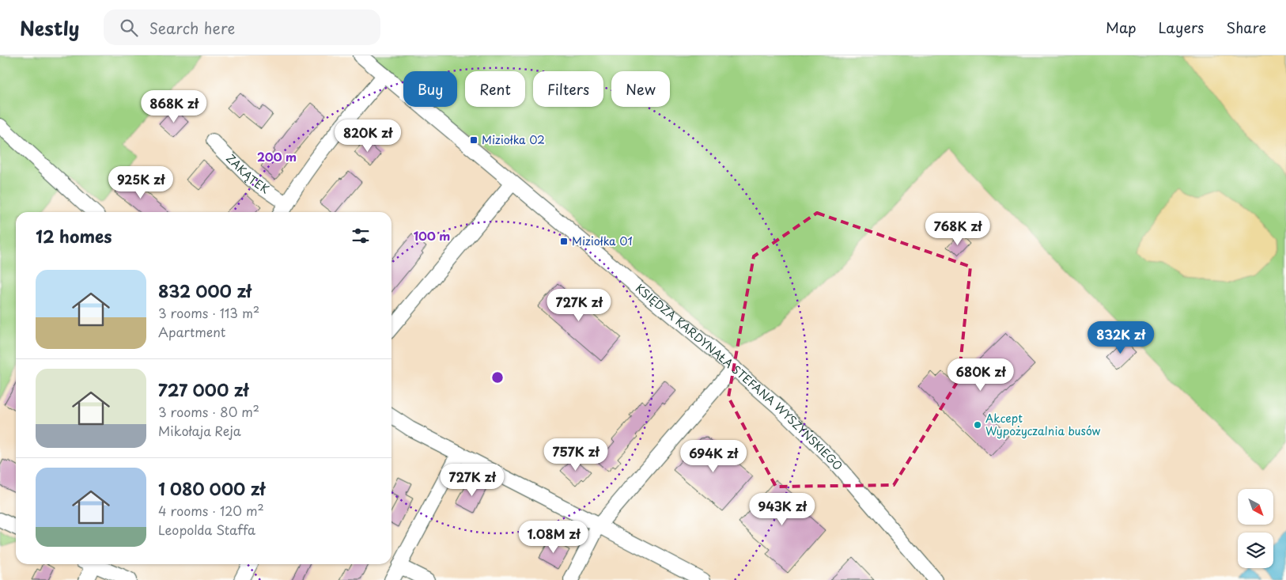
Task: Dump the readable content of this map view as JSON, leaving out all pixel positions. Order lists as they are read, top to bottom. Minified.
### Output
{"streets":{"street":["ZAKĄTEK","KSIĘDZA KARDYNAŁA STEFANA WYSZYŃSKIEGO"]},"places":{"transit":["Miziołka 02","Miziołka 01"],"other":["Akcept Wypożyczalnia busów"]},"north":"bottom right","page":{"header":"Nestly","search":"Search here","nav":["Map","Layers","Share"],"chip":["Buy","Rent","Filters","New"],"price":["868K zł","820K zł","925K zł","768K zł","727K zł","832K zł","680K zł","757K zł","694K zł","727K zł","943K zł","1.08M zł"],"heading":"12 homes","list":[{"name":"832 000 zł","note":"3 rooms · 113 m² · Apartment"},{"name":"727 000 zł","note":"3 rooms · 80 m² · Mikołaja Reja"},{"name":"1 080 000 zł","note":"4 rooms · 120 m² · Leopolda Staffa"}]},"rings":["200 m","100 m"]}
